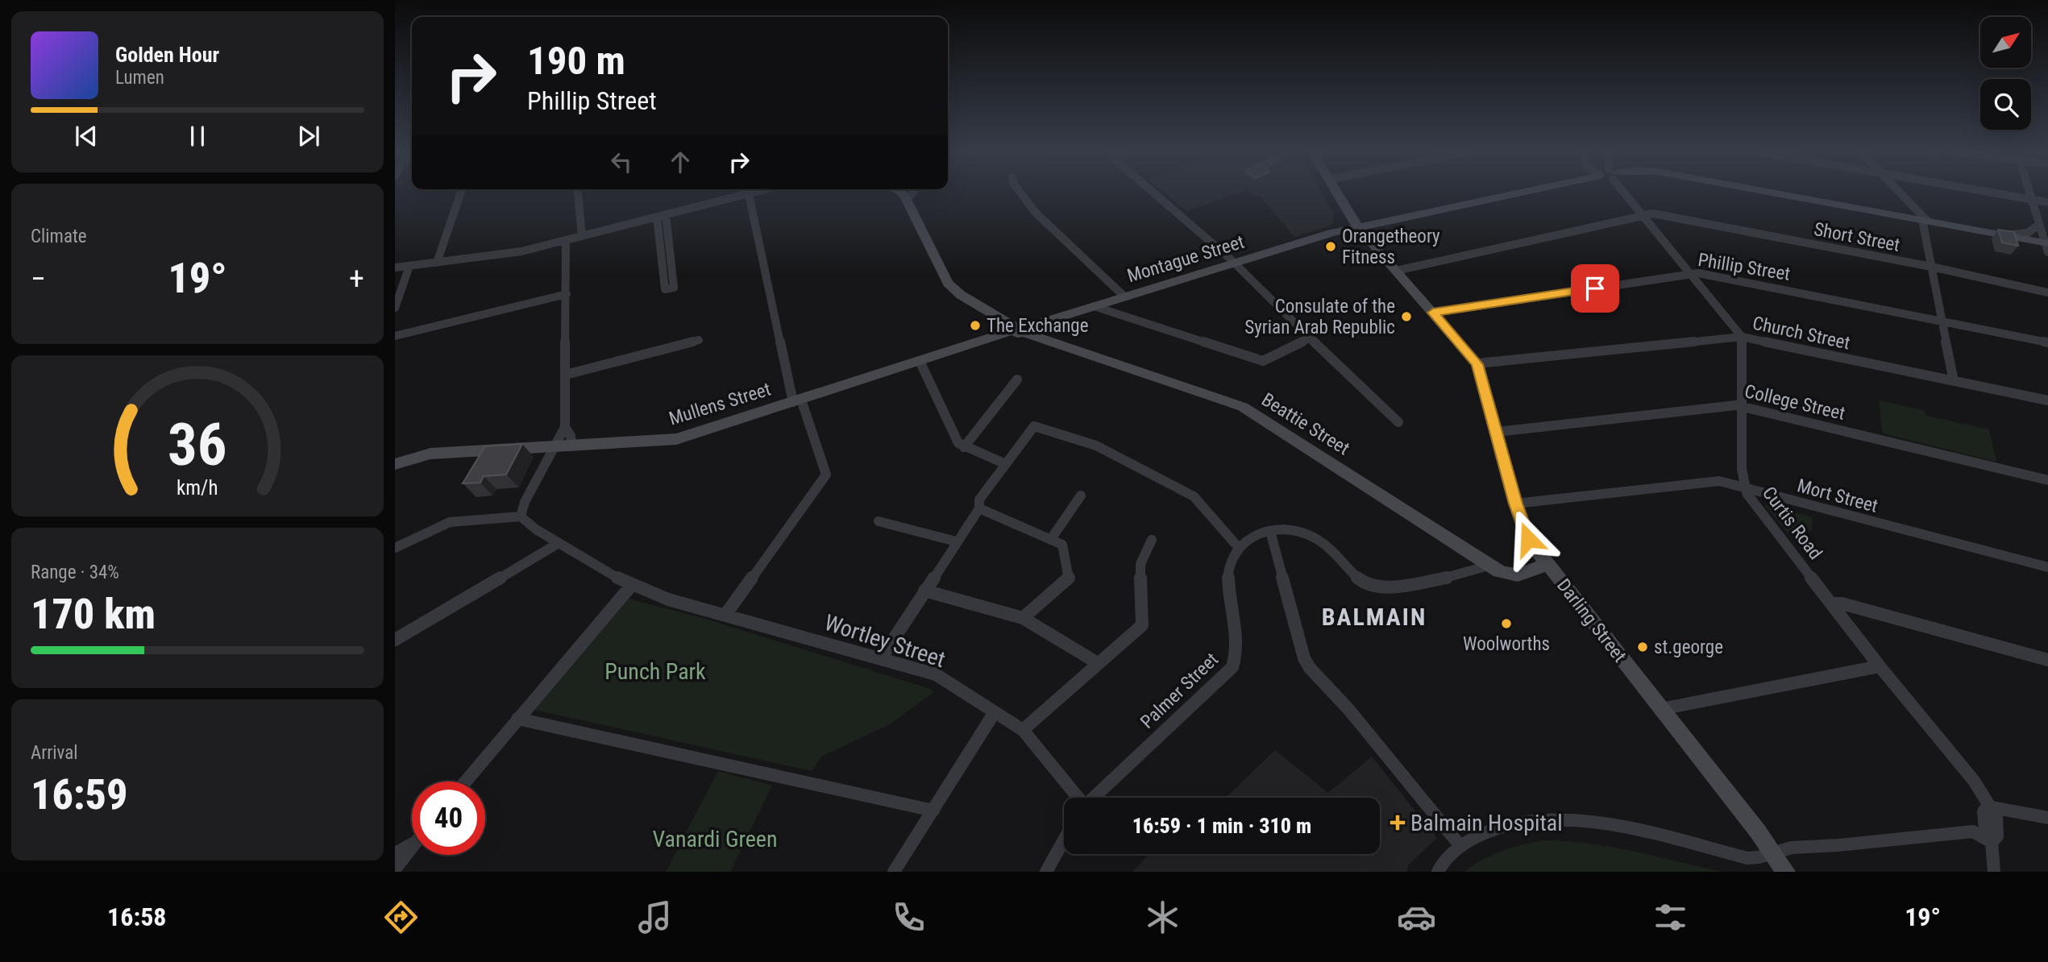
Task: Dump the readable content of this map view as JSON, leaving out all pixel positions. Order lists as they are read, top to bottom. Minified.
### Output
{"streets":{"street":["Short Street","Montague Street","Phillip Street","Church Street","College Street","Mullens Street","Beattie Street","Mort Street","Curtis Road","Darling Street","Wortley Street","Palmer Street"]},"crossings":[["Short Street","Darling Street"],["Montague Street","Mullens Street"],["Montague Street","Beattie Street"],["Montague Street","Darling Street"],["Phillip Street","Darling Street"],["Church Street","Curtis Road"],["Church Street","Darling Street"],["College Street","Curtis Road"],["College Street","Darling Street"],["Mullens Street","Beattie Street"],["Beattie Street","Darling Street"],["Mort Street","Curtis Road"],["Mort Street","Darling Street"]],"districts":["BALMAIN"],"parks":["Punch Park","Vanardi Green"],"places":{"other":["Orangetheory Fitness","Consulate of the Syrian Arab Republic","The Exchange","Woolworths","st.george"],"health":["Balmain Hospital"]},"north":"top right","page":{"turn":["190 m","Phillip Street"],"song":["Golden Hour","Lumen"],"tile":["Climate",["Range · 34%","170 km"],["Arrival","16:59"]],"heat":["−","19°","+"],"limit":"40","trip":"16:59 · 1 min · 310 m","tabs":["16:58","19°"],"gauge":["36","km/h"]}}
